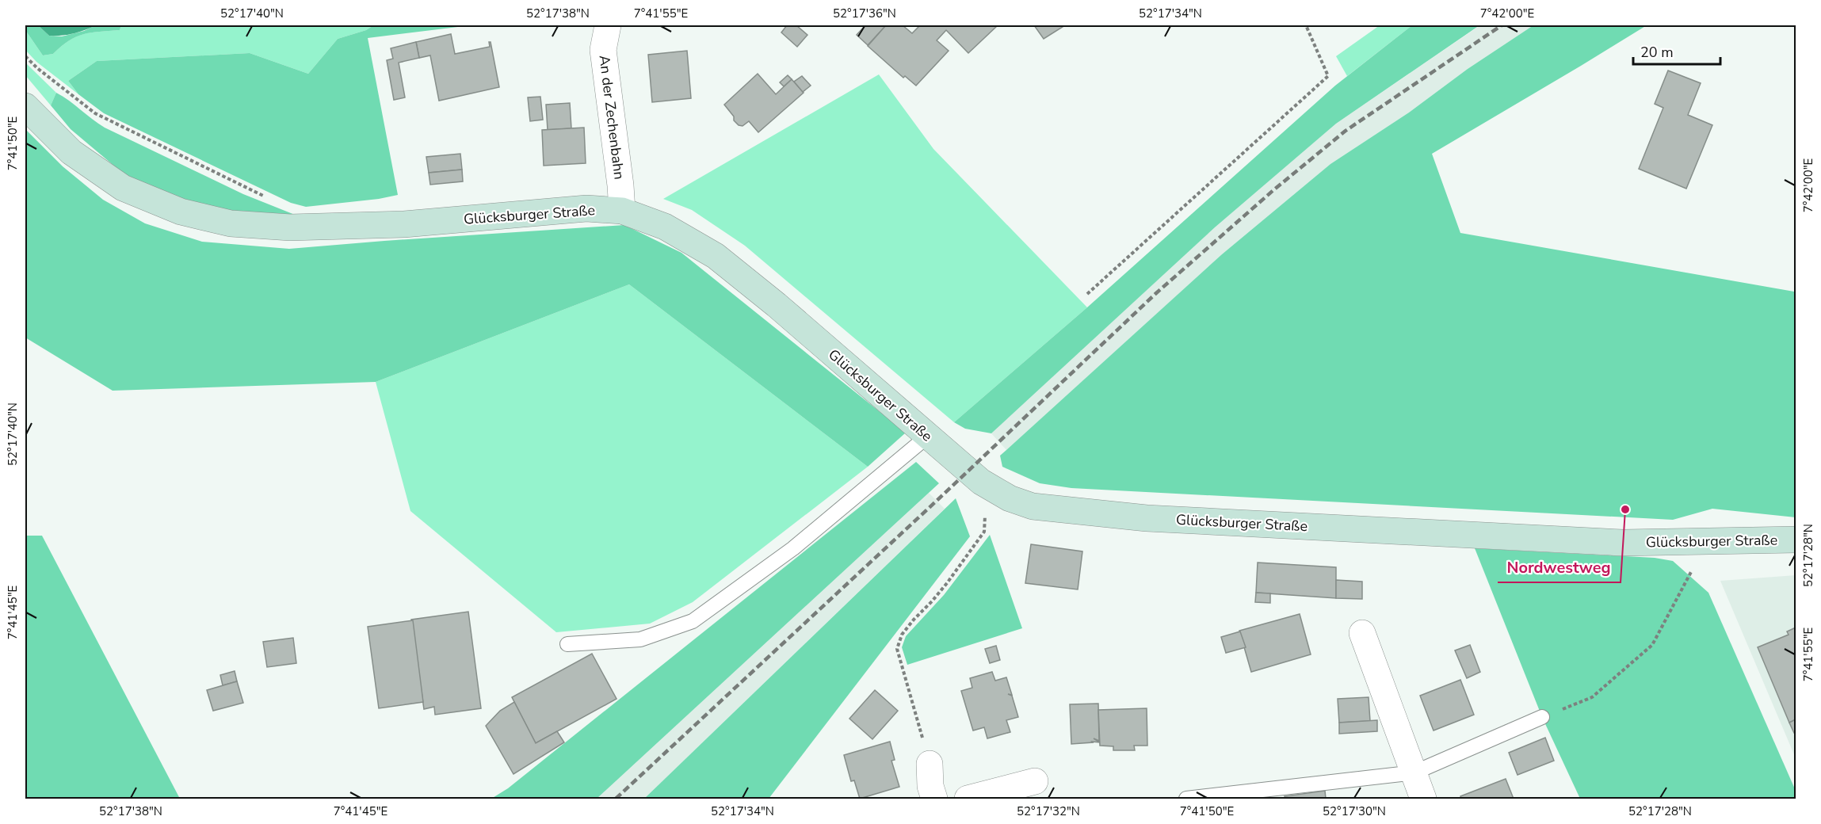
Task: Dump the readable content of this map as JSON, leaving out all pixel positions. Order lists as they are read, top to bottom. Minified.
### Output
{"streets":{"main road":["Glücksburger Straße"],"street":["An der Zechenbahn"]},"crossings":[["An der Zechenbahn","Glücksburger Straße"]],"places":["Nordwestweg"],"scale_bar":"20 m","coordinates":["52°17'40\"N","52°17'38\"N","7°41'55\"E","52°17'36\"N","52°17'34\"N","7°42'00\"E","7°41'50\"E","52°17'28\"N","7°41'45\"E","52°17'32\"N","52°17'30\"N"]}
